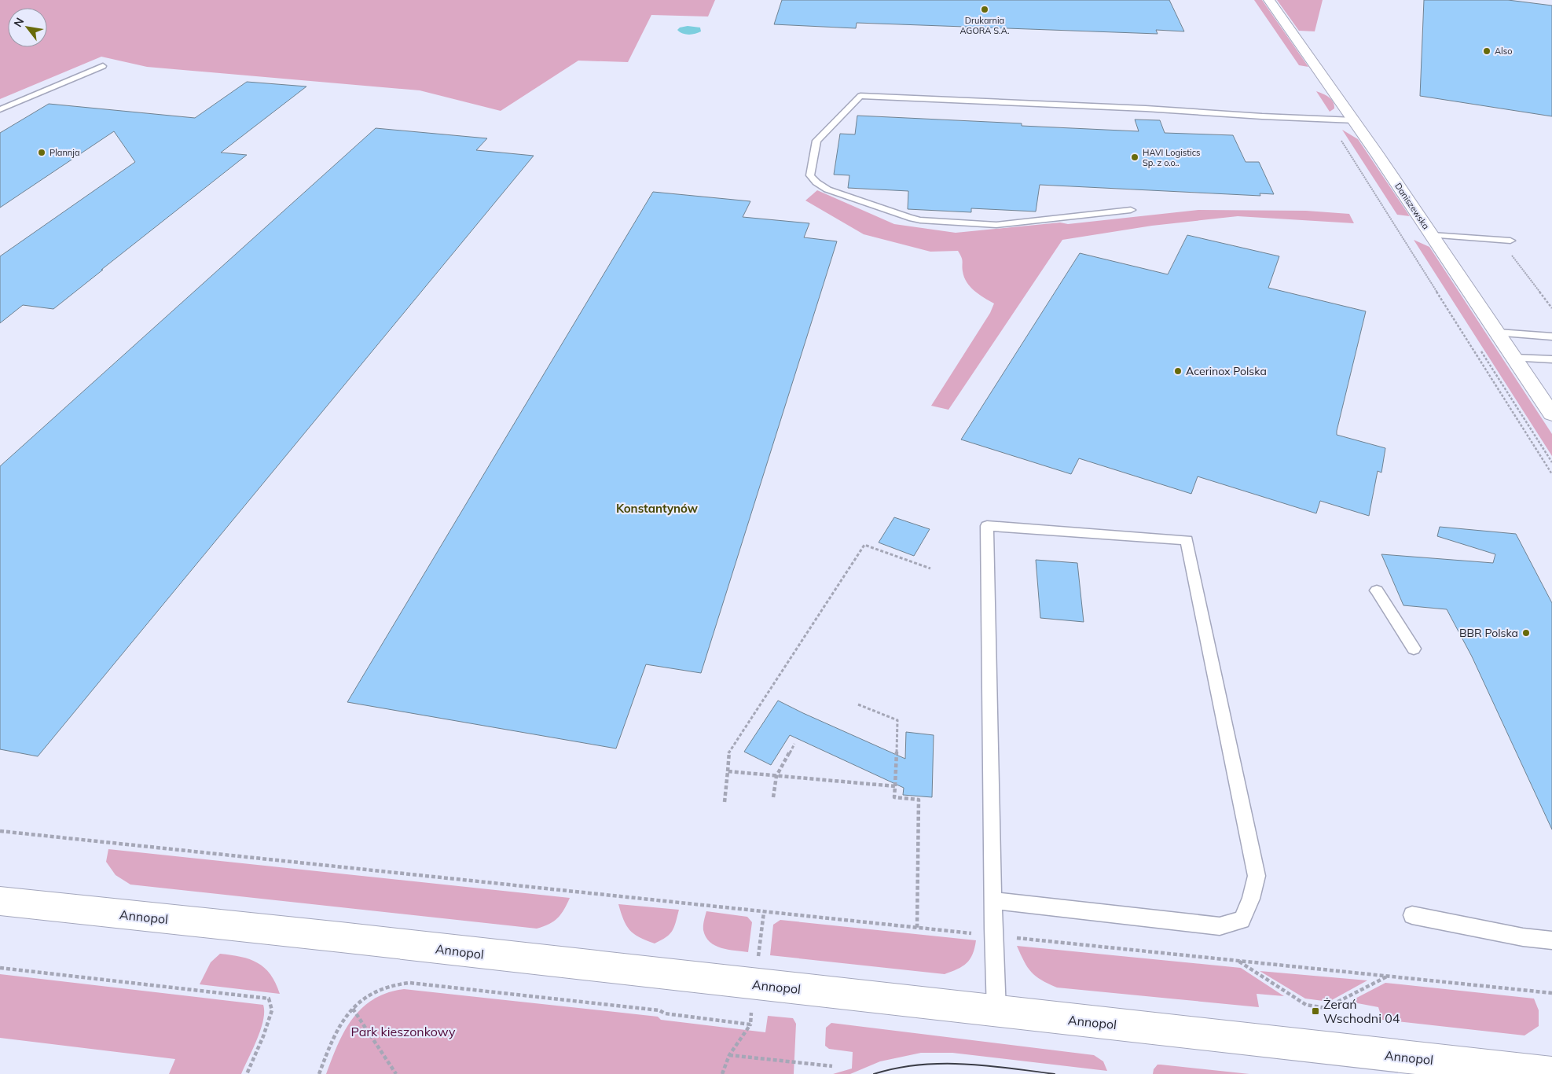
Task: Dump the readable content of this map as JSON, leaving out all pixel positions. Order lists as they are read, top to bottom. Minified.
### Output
{"streets":{"street":["Daniszewska","Annopol"]},"districts":["Konstantynów"],"parks":["Park kieszonkowy"],"places":{"other":["Drukarnia AGORA S.A.","Also","Plannja","HAVI Logistics Sp. z o.o..","Acerinox Polska","BBR Polska"],"transit":["Żerań Wschodni 04"]},"north":"top left"}
